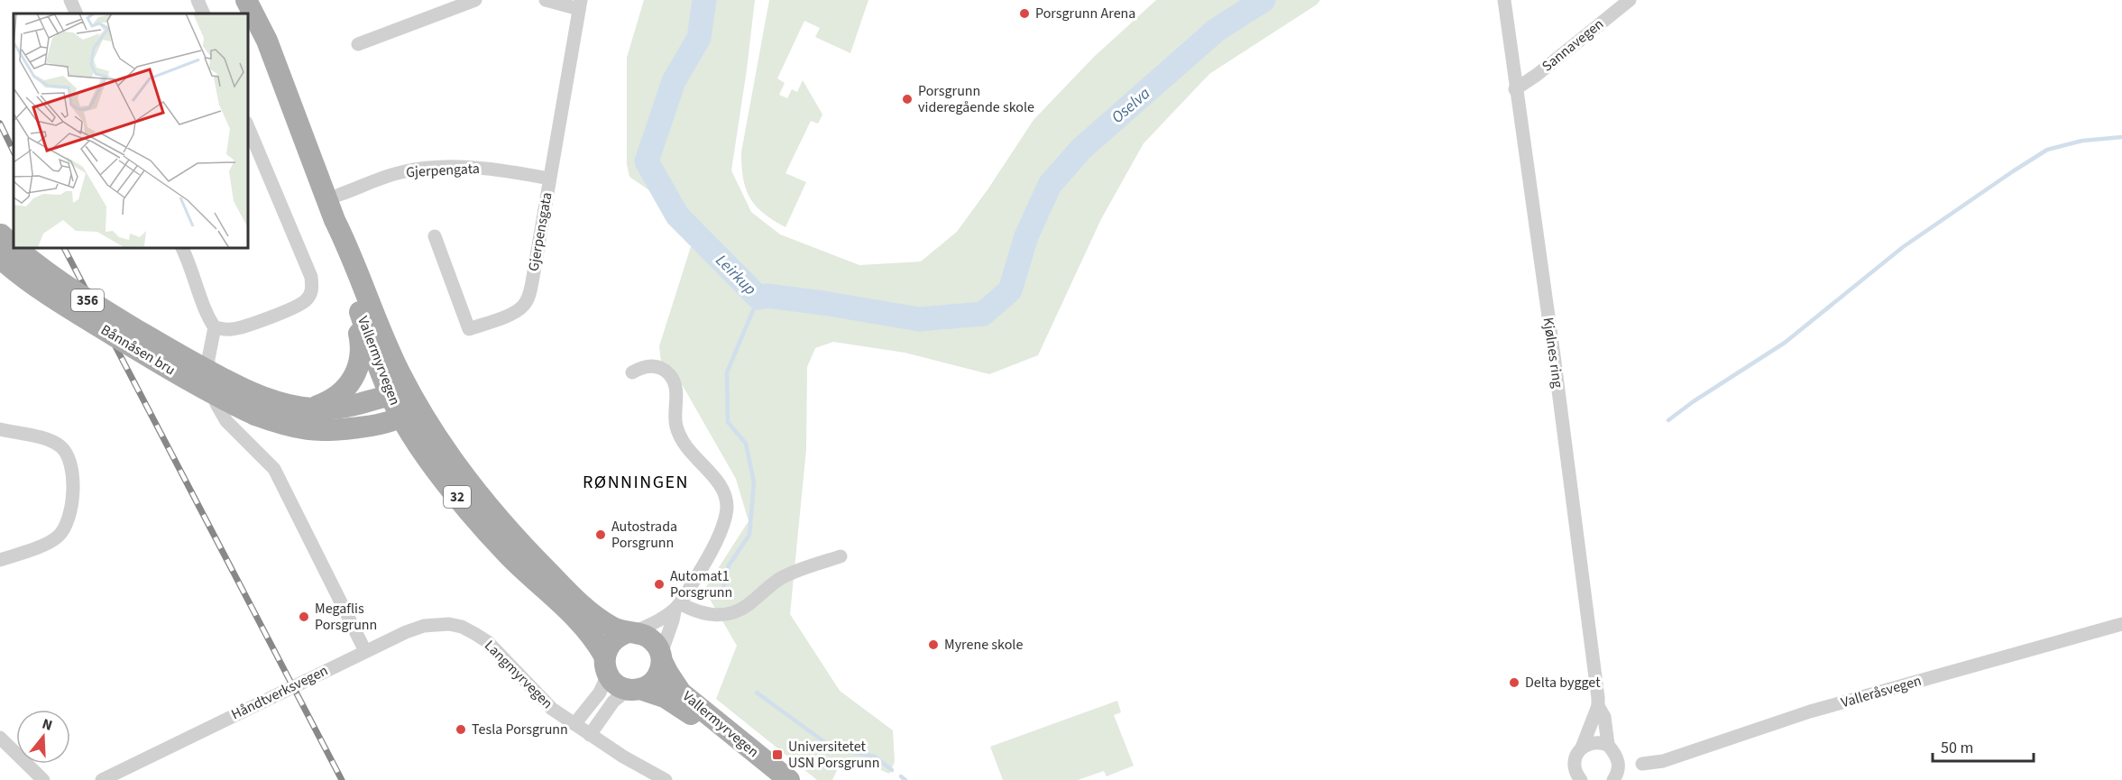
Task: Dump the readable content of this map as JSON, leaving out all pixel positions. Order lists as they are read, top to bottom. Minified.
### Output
{"streets":{"main road":["356","Bånnåsen bru","Vallermyrvegen","32"],"street":["Sannavegen","Gjerpengata","Gjerpensgata","Kjølnes ring","Langmyrvegen","Valleråsvegen","Håndtverksvegen"]},"crossings":[["Sannavegen","Kjølnes ring"],["Gjerpengata","Gjerpensgata"],["356","Bånnåsen bru"],["356","Vallermyrvegen"],["356","32"],["Bånnåsen bru","Vallermyrvegen"],["Bånnåsen bru","32"],["Vallermyrvegen","32"],["Langmyrvegen","Håndtverksvegen"]],"districts":["RØNNINGEN"],"water":["Oselva","Leirkup"],"places":{"other":["Porsgrunn Arena","Porsgrunn videregående skole","Autostrada Porsgrunn","Automat1 Porsgrunn","Megaflis Porsgrunn","Myrene skole","Delta bygget","Tesla Porsgrunn"],"transit":["Universitetet USN Porsgrunn"]},"scale_bar":"50 m","north":"top"}
